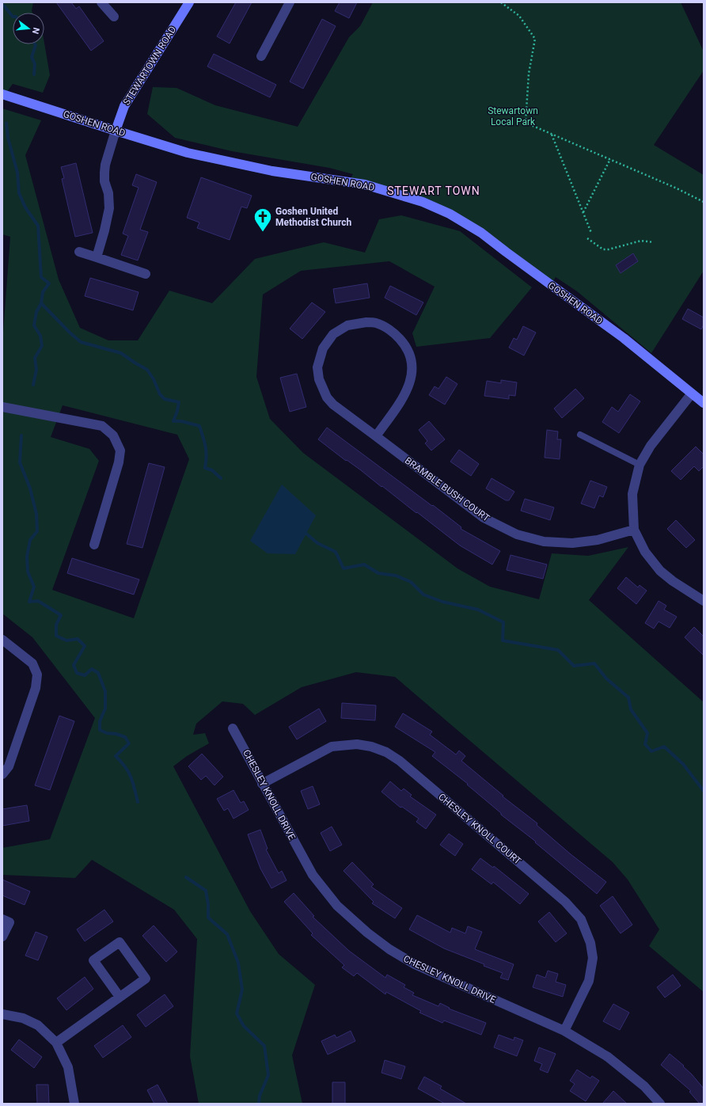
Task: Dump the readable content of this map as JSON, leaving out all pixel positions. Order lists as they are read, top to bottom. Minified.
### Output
{"streets":{"street":["STEWARTOWN ROAD","GOSHEN ROAD","BRAMBLE BUSH COURT","CHESLEY KNOLL DRIVE","CHESLEY KNOLL COURT"]},"crossings":[["STEWARTOWN ROAD","GOSHEN ROAD"],["CHESLEY KNOLL DRIVE","CHESLEY KNOLL COURT"]],"districts":["STEWART TOWN"],"parks":["Stewartown Local Park"],"places":{"church":["Goshen United Methodist Church"]},"north":"right"}
